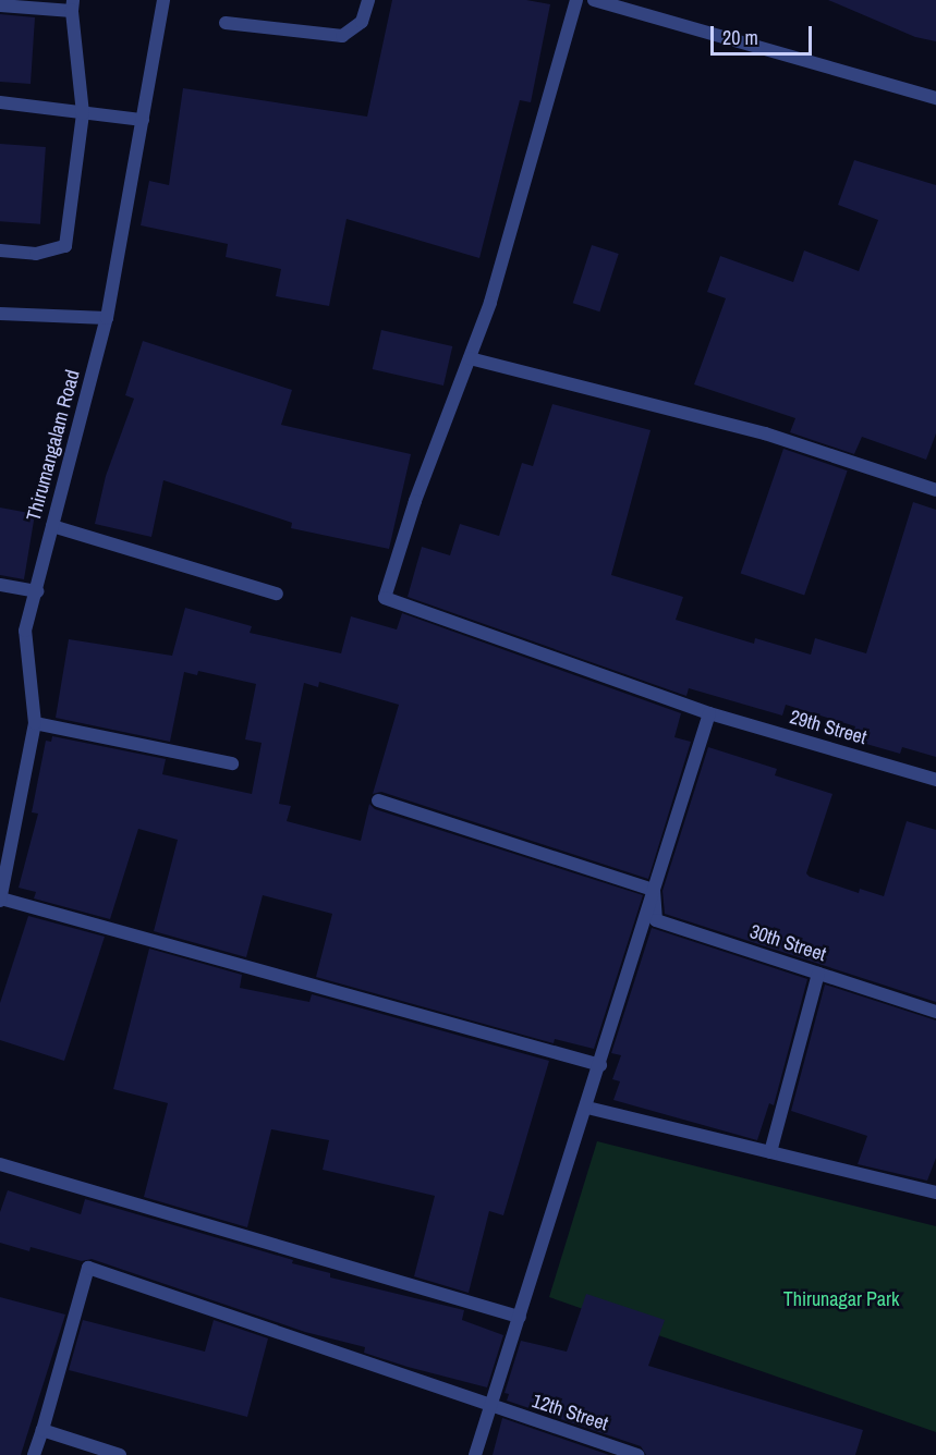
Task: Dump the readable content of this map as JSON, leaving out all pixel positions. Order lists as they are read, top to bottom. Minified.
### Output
{"streets":{"street":["Thirumangalam Road","29th Street","30th Street","12th Street"]},"parks":["Thirunagar Park"],"scale_bar":"20 m"}
